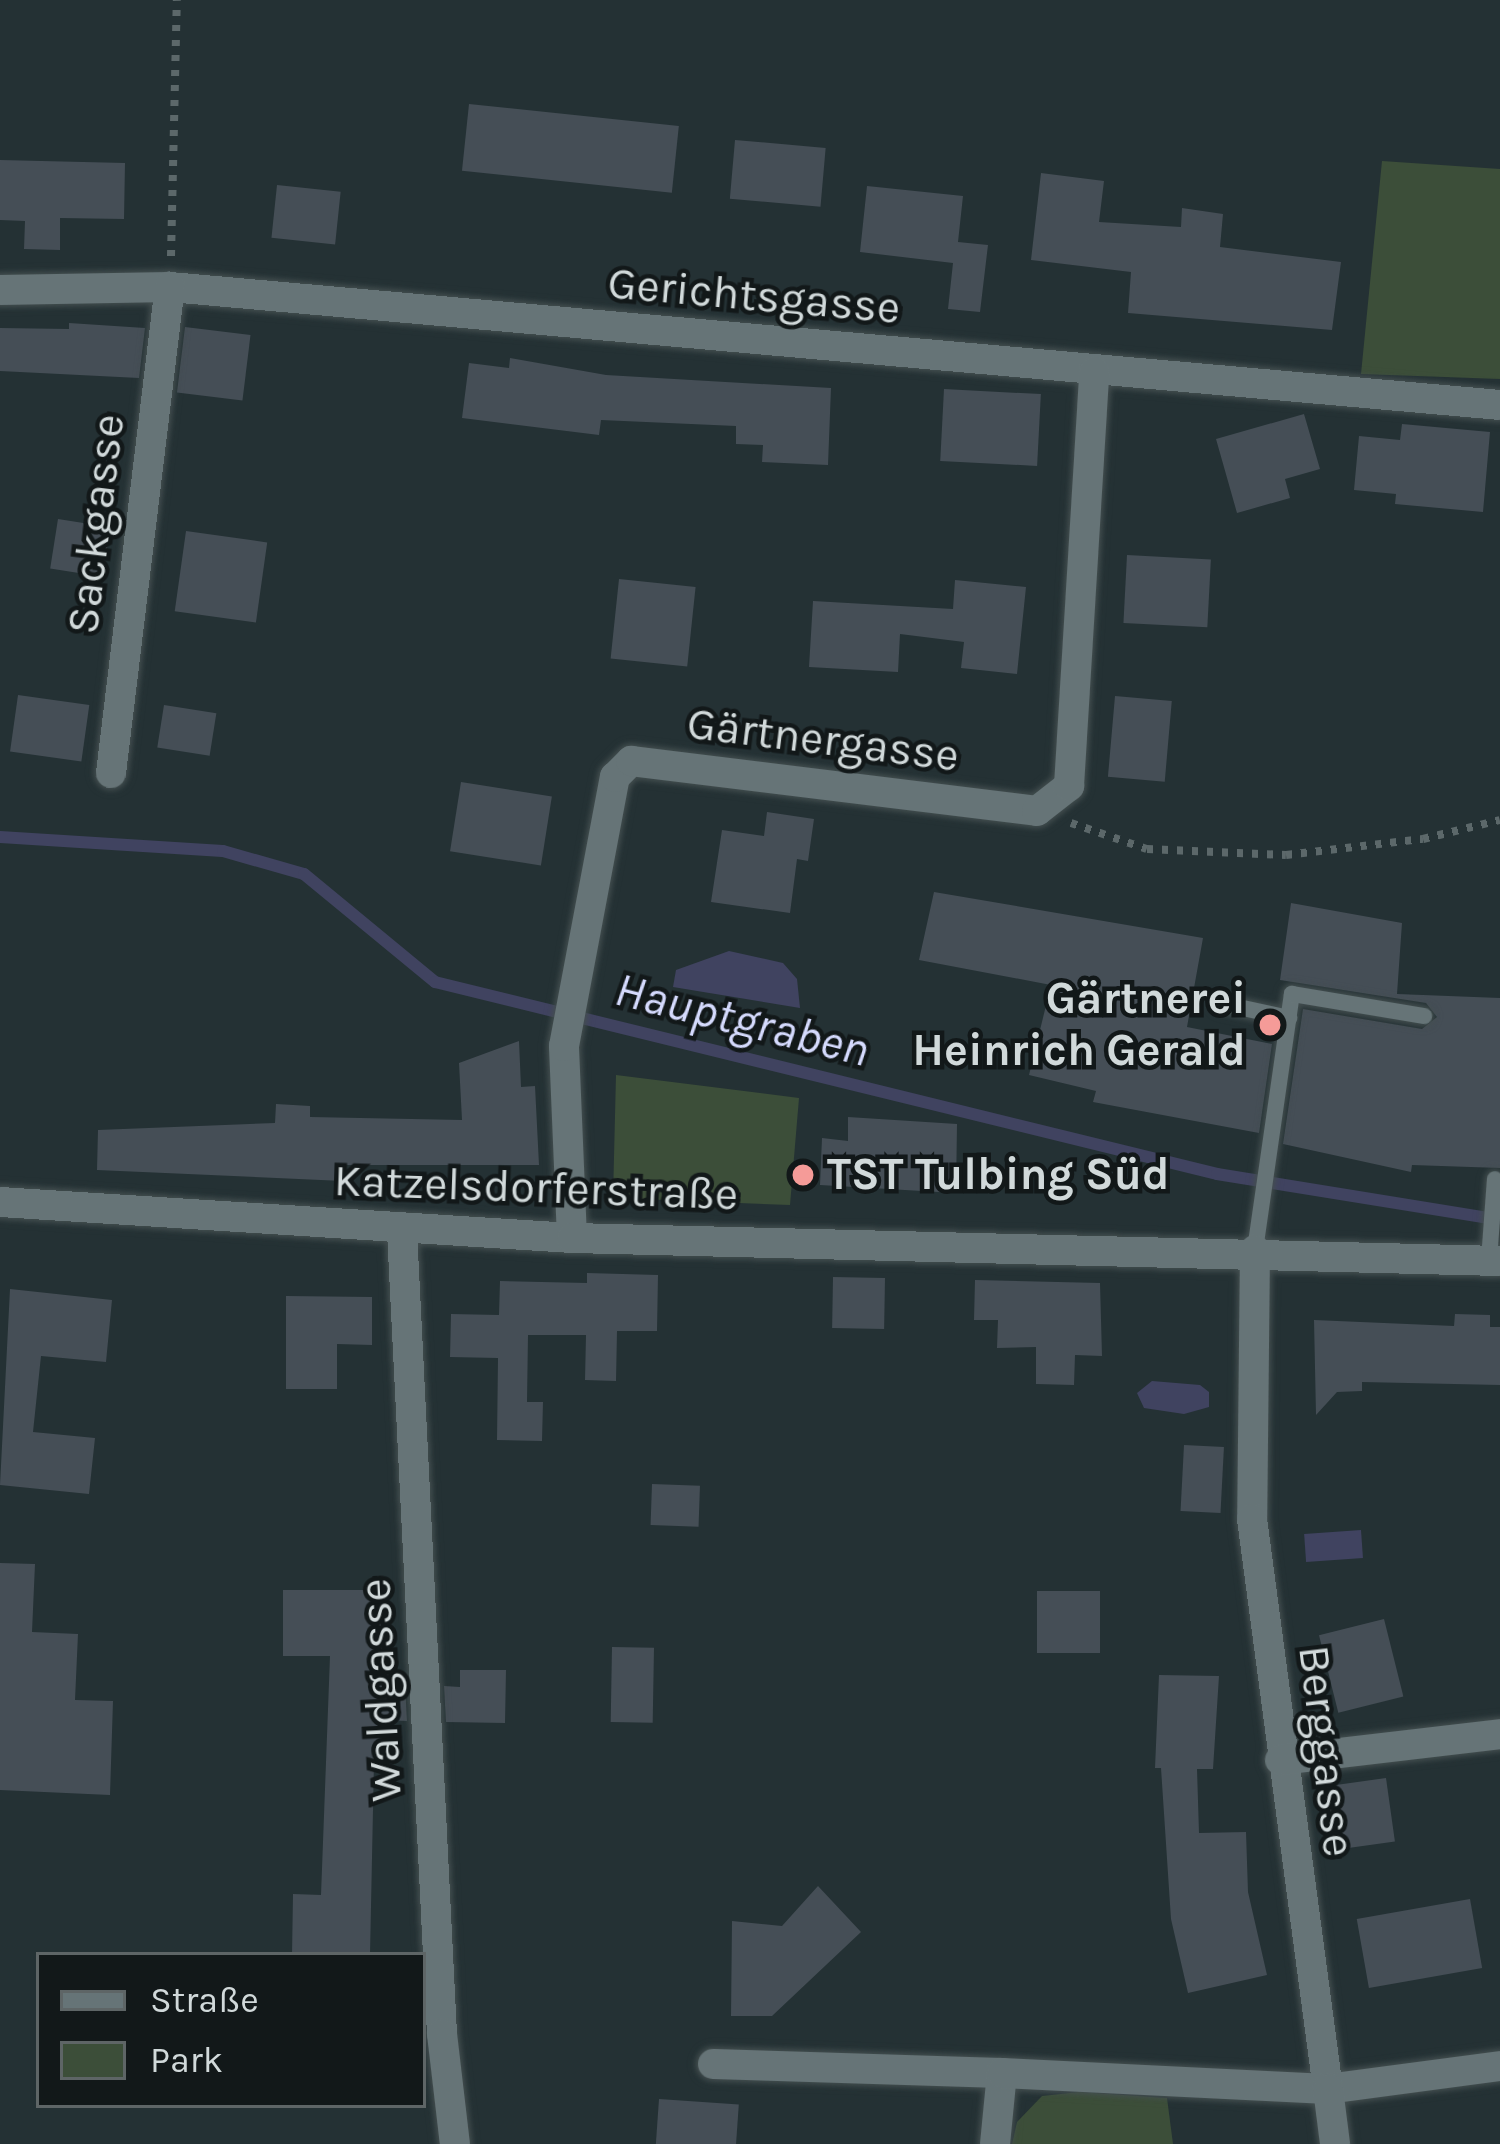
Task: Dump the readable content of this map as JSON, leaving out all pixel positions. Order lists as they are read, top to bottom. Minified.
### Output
{"streets":{"street":["Gerichtsgasse","Sackgasse","Gärtnergasse","Katzelsdorferstraße","Waldgasse","Berggasse"]},"crossings":[["Gerichtsgasse","Sackgasse"],["Gärtnergasse","Katzelsdorferstraße"],["Katzelsdorferstraße","Waldgasse"],["Katzelsdorferstraße","Berggasse"]],"water":["Hauptgraben"],"places":["Gärtnerei Heinrich Gerald","TST Tulbing Süd"],"legend":["Straße","Park"]}
